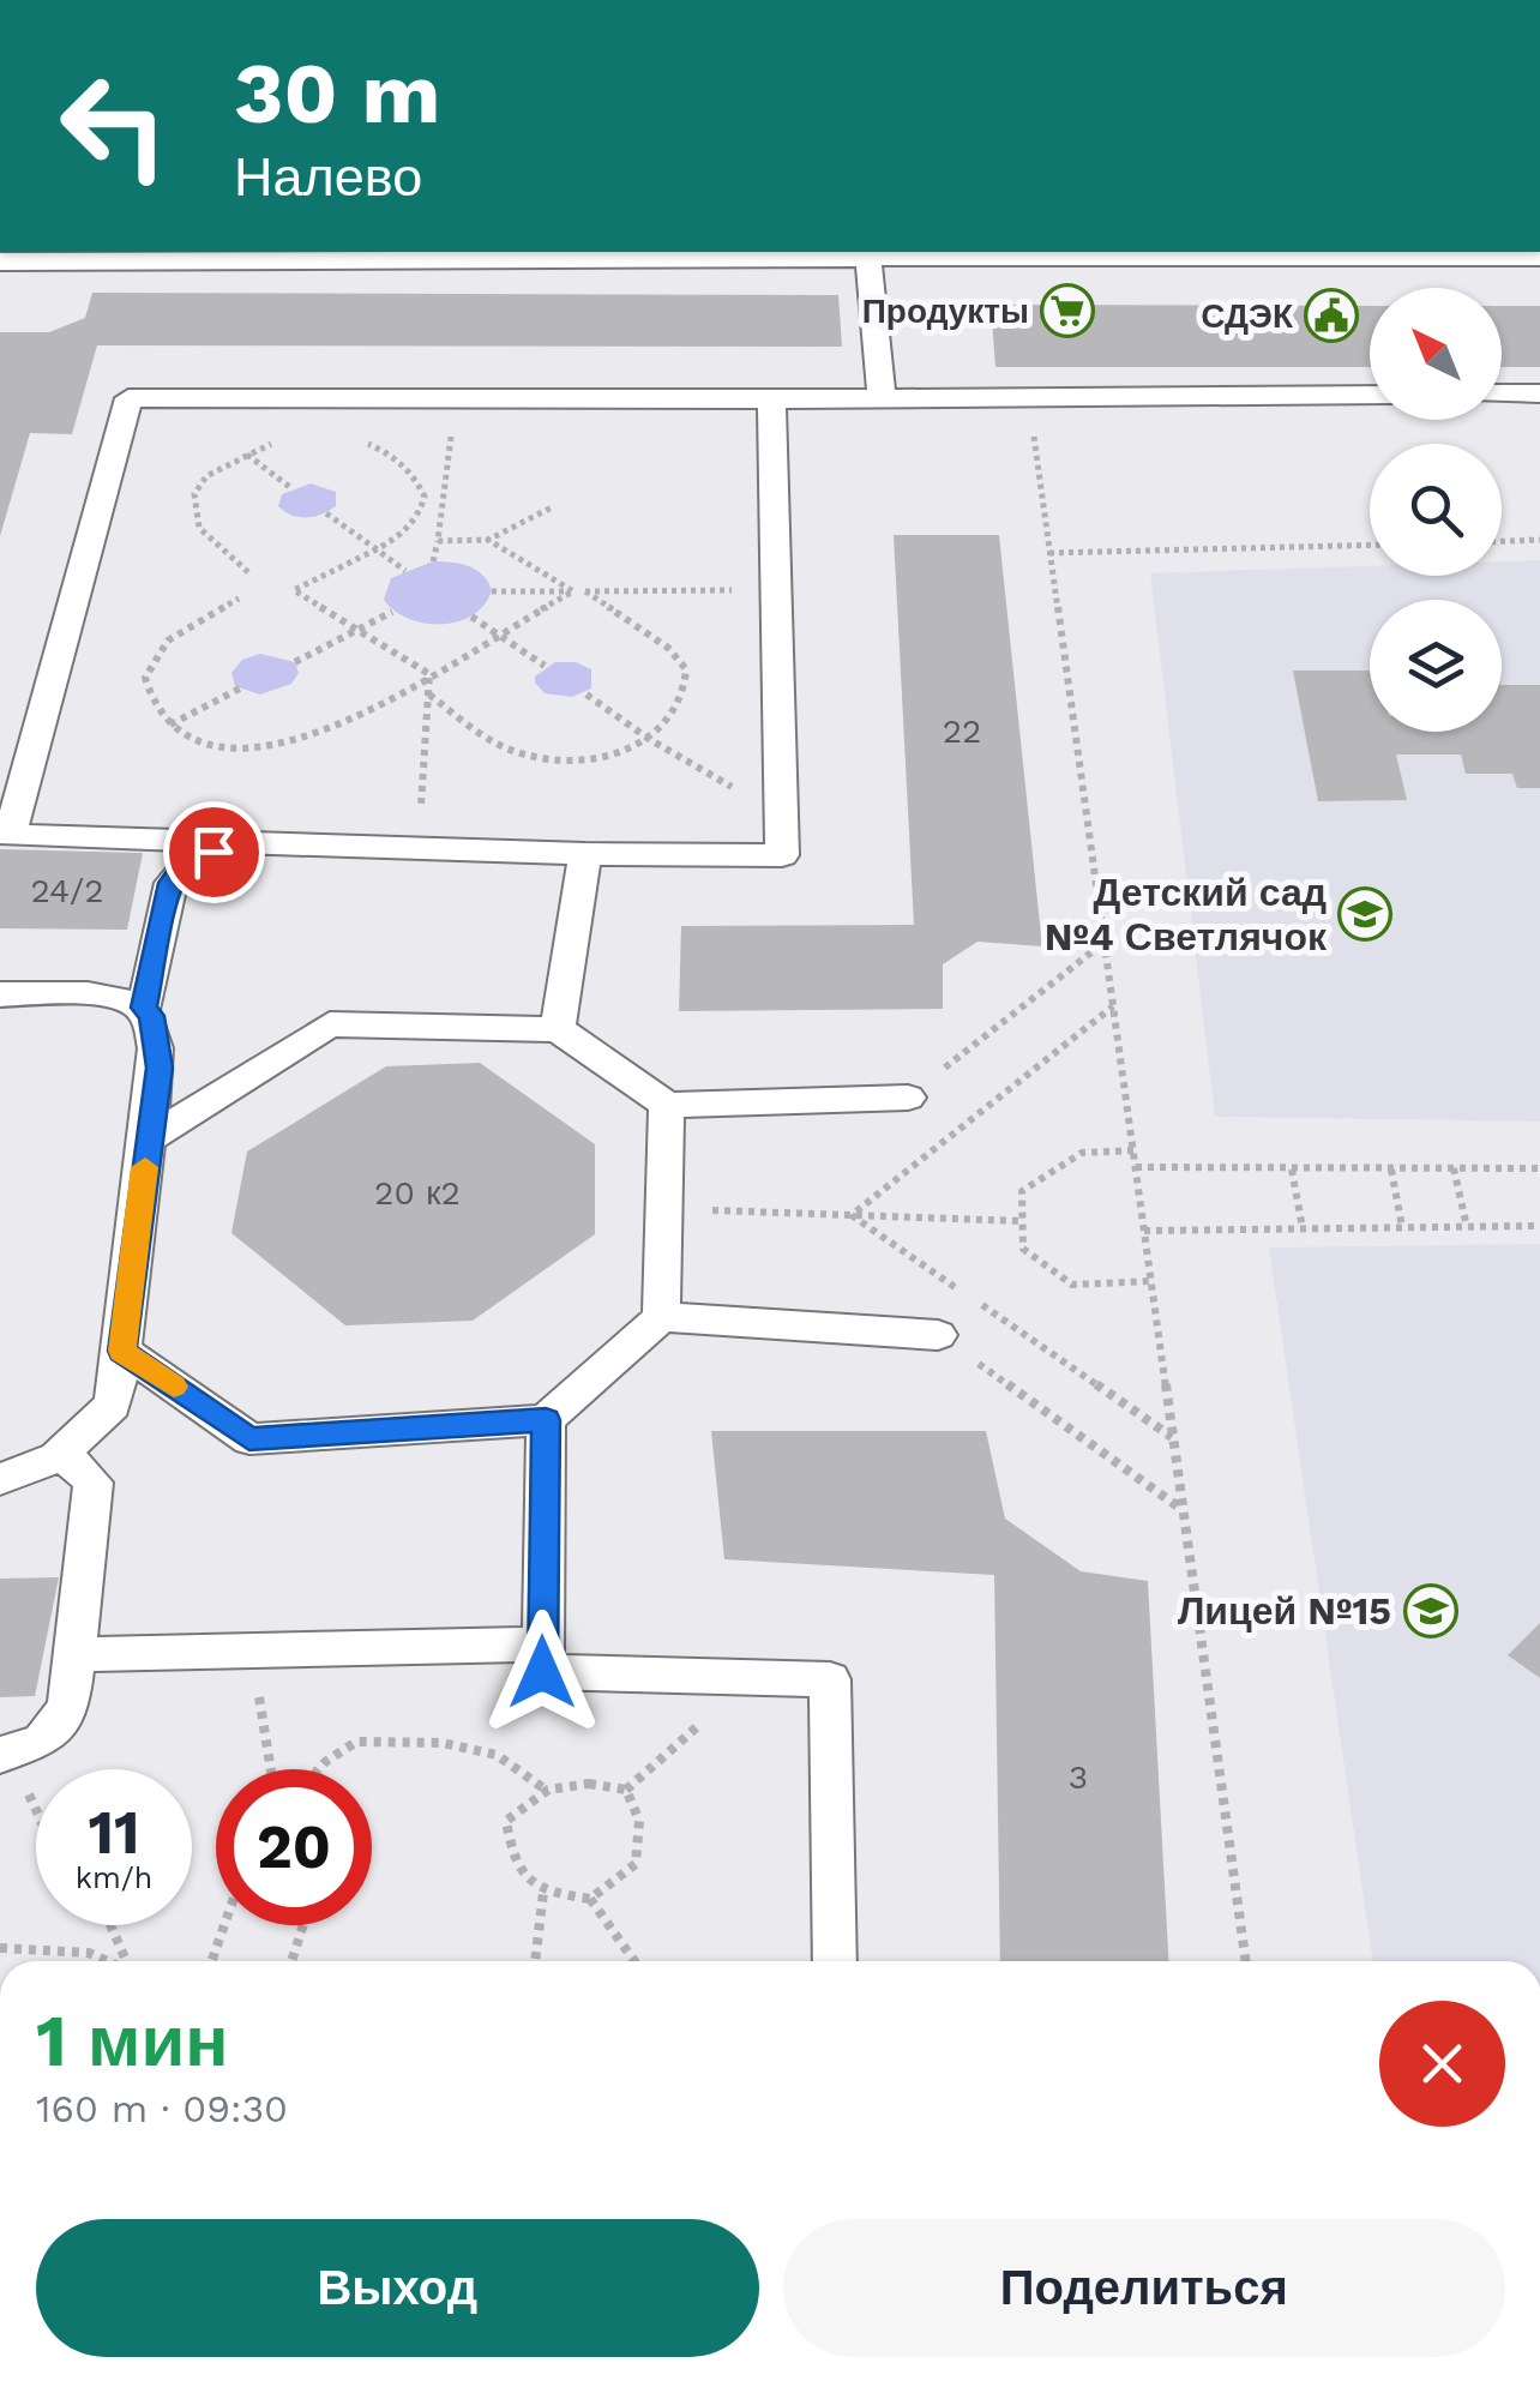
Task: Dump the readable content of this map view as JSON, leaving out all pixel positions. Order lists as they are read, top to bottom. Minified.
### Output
{"places":{"supermarket":["Продукты"],"public building":["СДЭК"],"school or university":["Детский сад №4 Светлячок","Лицей №15"]},"house_numbers":["22","24/2","20 к2","3"],"north":"top left","page":{"turn":["30 m","Налево"],"speed":"11 km/h","limit":"20","heading":["1 мин","160 m · 09:30"],"buttons":["Выход","Поделиться"]}}
